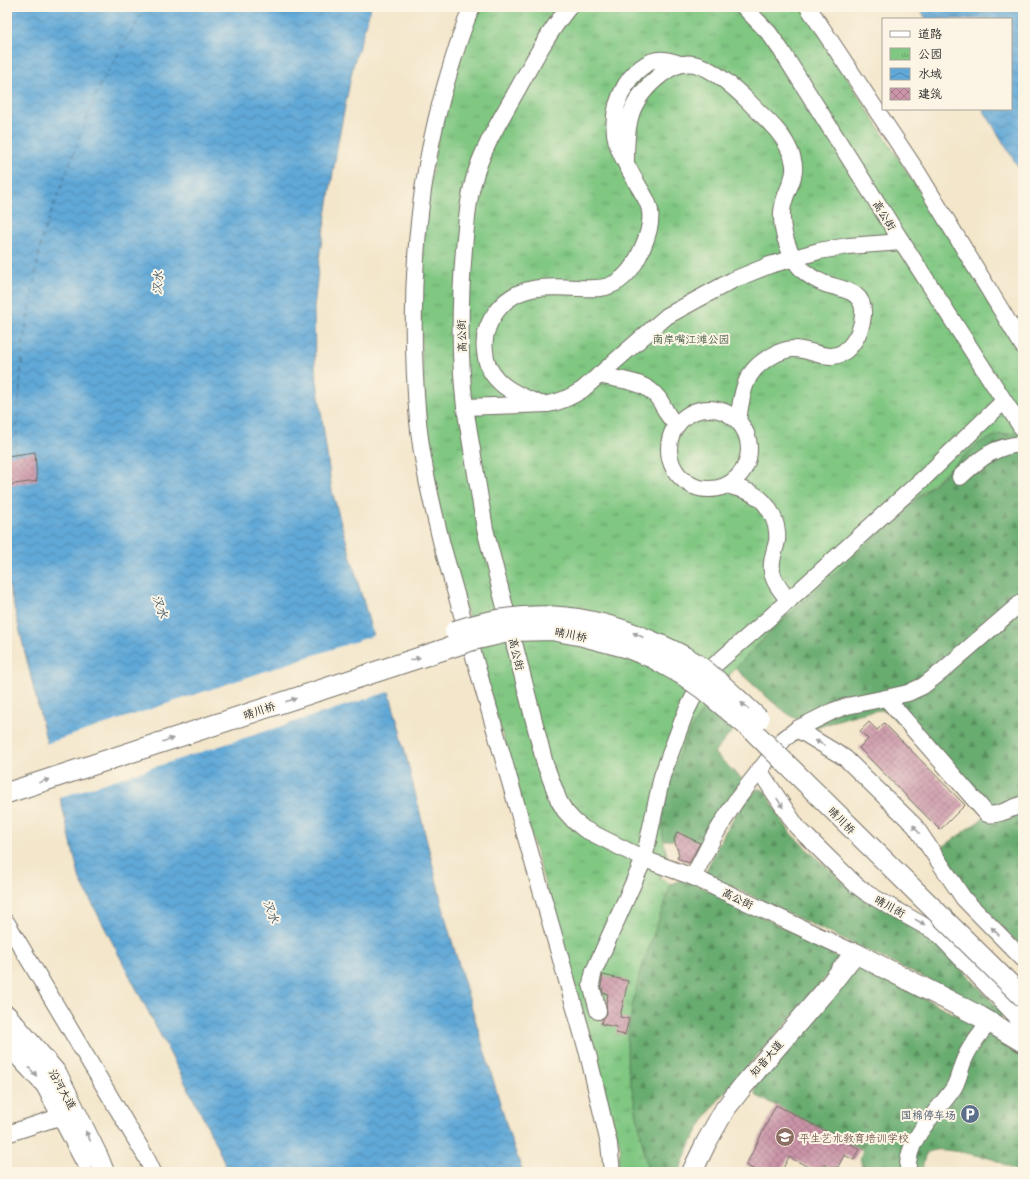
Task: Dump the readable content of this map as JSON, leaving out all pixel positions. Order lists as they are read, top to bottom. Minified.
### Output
{"streets":{"main road":["高公街","晴川桥","知音大道","沿河大道"],"street":["晴川街"]},"crossings":[["高公街","晴川街"],["高公街","知音大道"]],"water":["汉水"],"parks":["南岸嘴江滩公园"],"places":{"parking":["国棉停车场"],"school or university":["平生艺术教育培训学校"]},"legend":["道路","公园","水域","建筑"]}
